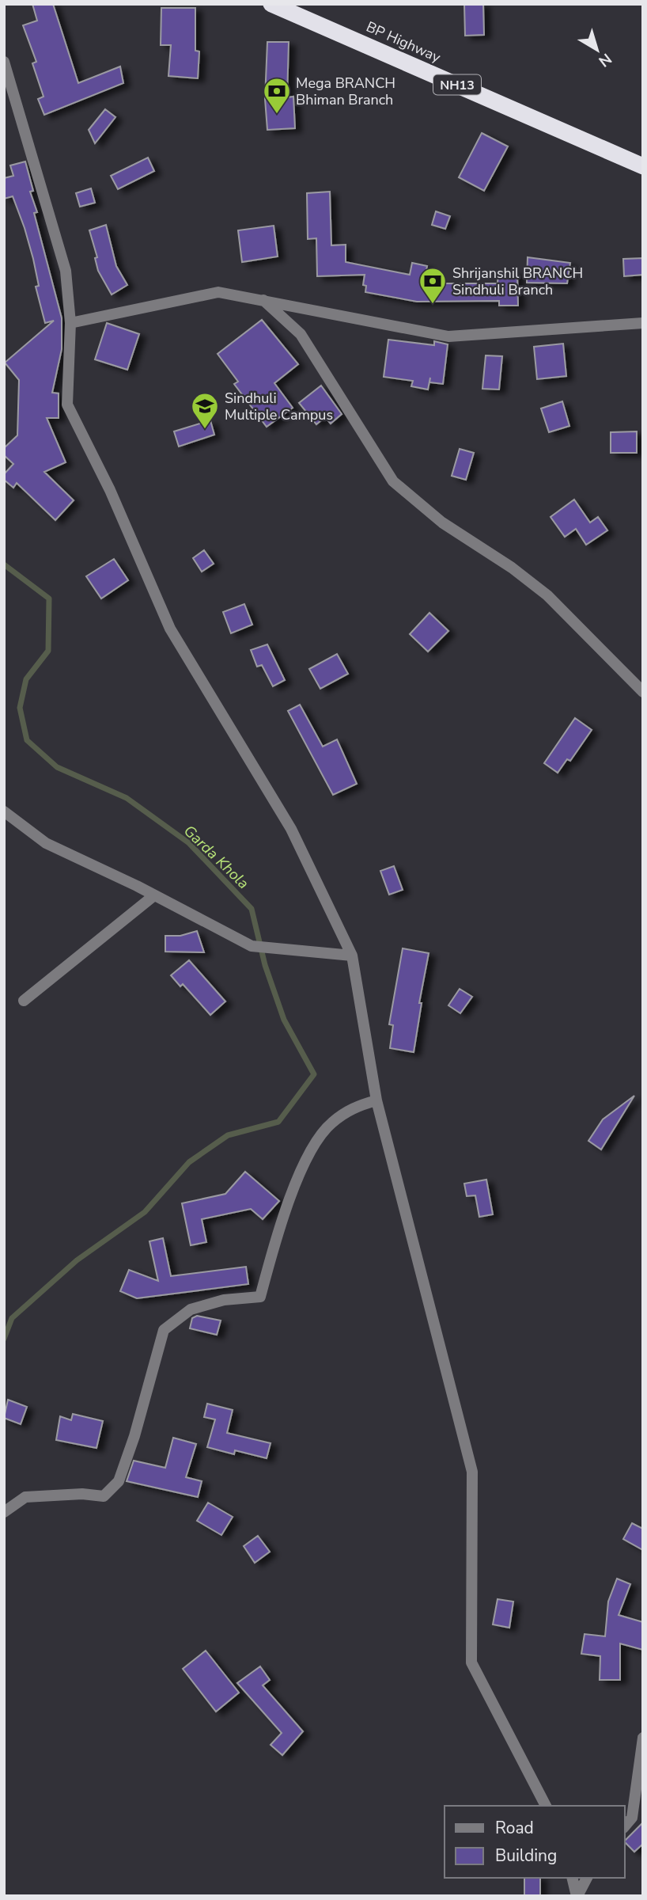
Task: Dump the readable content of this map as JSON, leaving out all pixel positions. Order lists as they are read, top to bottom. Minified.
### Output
{"streets":{"highway":["BP Highway","NH13"]},"water":["Garda Khola"],"places":{"bank":["Mega BRANCH Bhiman Branch","Shrijanshil BRANCH Sindhuli Branch"],"school or university":["Sindhuli Multiple Campus"]},"legend":["Road","Building"],"north":"bottom right"}
